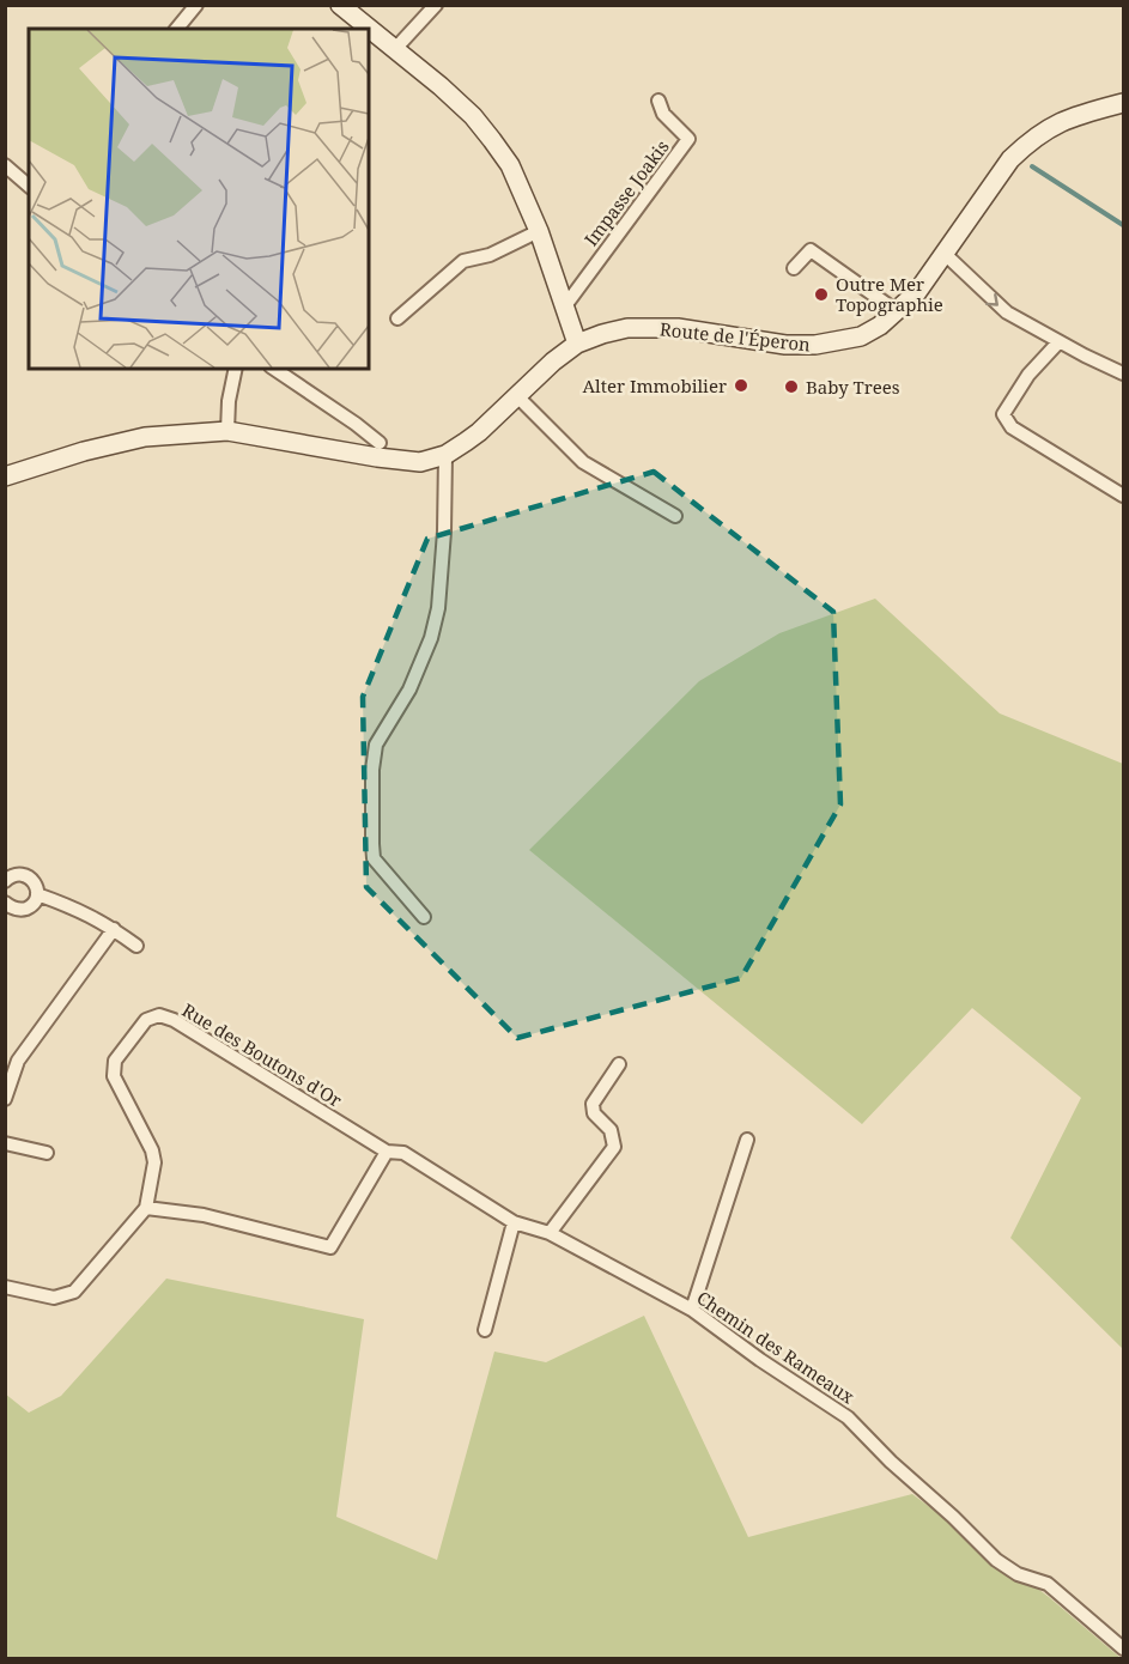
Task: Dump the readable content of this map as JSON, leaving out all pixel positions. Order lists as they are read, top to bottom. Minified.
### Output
{"streets":{"main road":["Route de l'Éperon"],"street":["Impasse Joakis","Rue des Boutons d'Or","Chemin des Rameaux"]},"crossings":[["Rue des Boutons d'Or","Chemin des Rameaux"]],"places":["Outre Mer Topographie","Alter Immobilier","Baby Trees"]}
